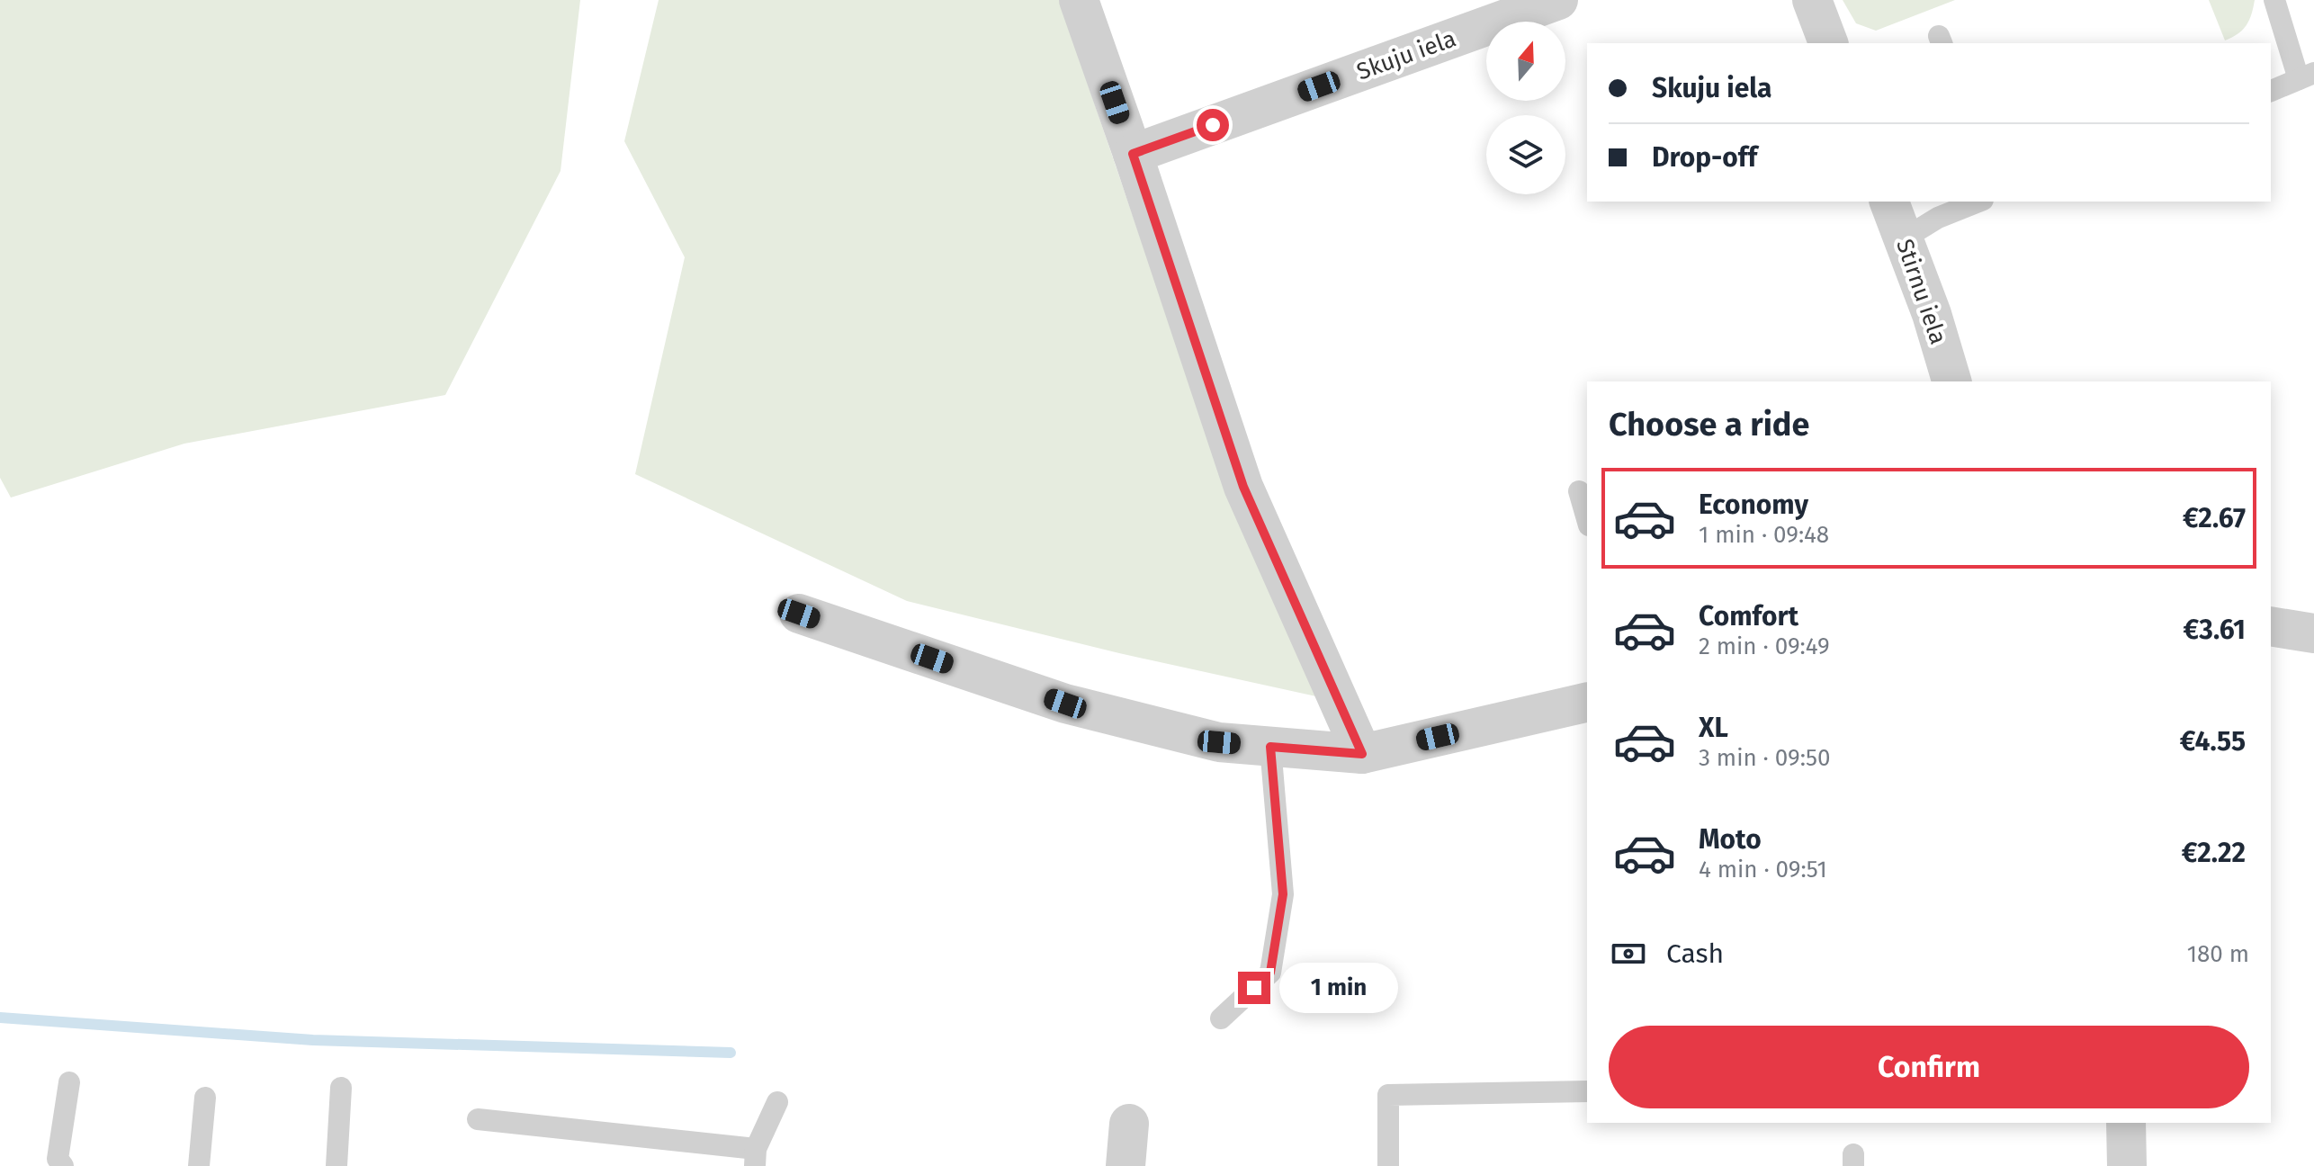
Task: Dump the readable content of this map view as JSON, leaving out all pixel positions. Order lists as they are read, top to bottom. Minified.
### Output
{"streets":{"street":["Skuju iela","Stirnu iela"]},"north":"top","page":{"banner":["Skuju iela","Drop-off"],"heading":"Choose a ride","list":[{"name":"Economy","note":"1 min · 09:48","value":"€2.67"},{"name":"Comfort","note":"2 min · 09:49","value":"€3.61"},{"name":"XL","note":"3 min · 09:50","value":"€4.55"},{"name":"Moto","note":"4 min · 09:51","value":"€2.22"}],"pay":["Cash","180 m"],"bubble":"1 min","buttons":"Confirm"}}
